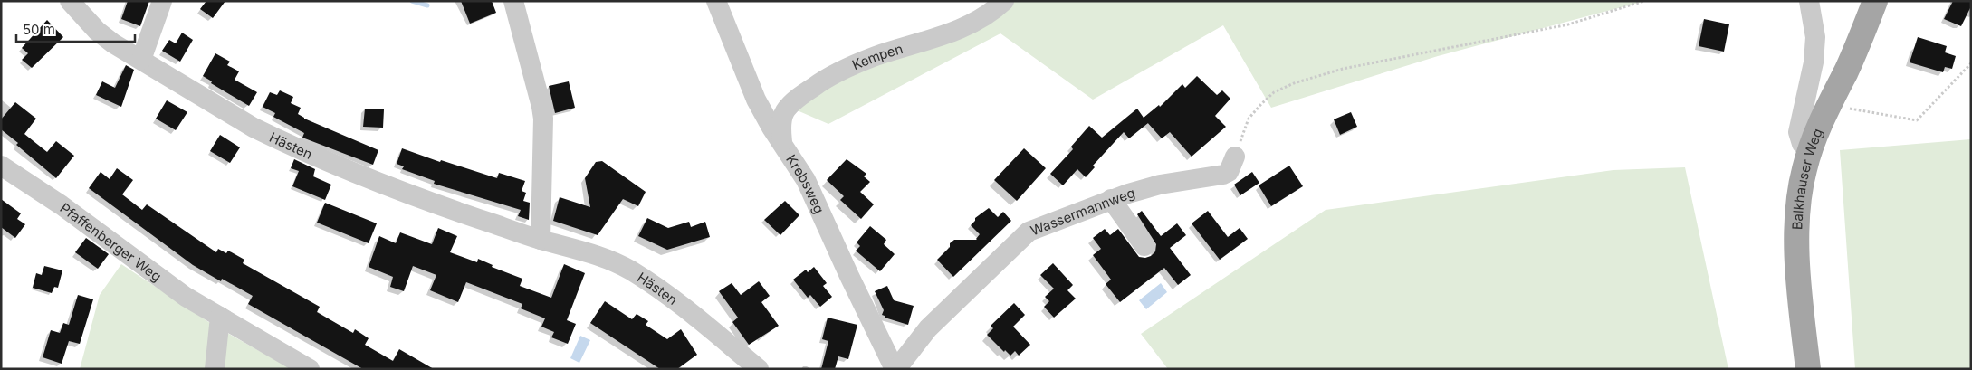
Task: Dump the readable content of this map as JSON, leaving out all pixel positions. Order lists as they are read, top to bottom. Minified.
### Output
{"streets":{"main road":["Balkhauser Weg"],"street":["Kempen","Hästen","Krebsweg","Wassermannweg","Pfaffenberger Weg"]},"crossings":[["Kempen","Krebsweg"],["Krebsweg","Wassermannweg"]],"scale_bar":"50 m"}
